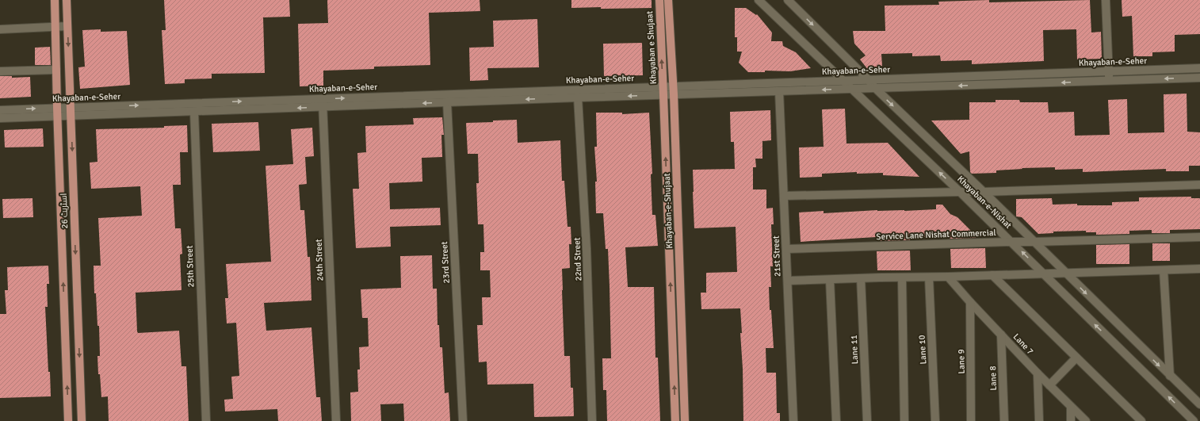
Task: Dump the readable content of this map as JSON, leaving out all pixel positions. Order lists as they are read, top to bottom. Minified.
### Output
{"streets":{"main road":["Khayaban e Shujaat","اسٹریٹ 26","Khayaban-e-Shujaat"],"street":["Khayaban-e-Seher","Khayaban-e-Nishat","Service Lane Nishat Commercial","21st Street","22nd Street","24th Street","23rd Street","25th Street","Lane 7","Lane 11","Lane 10","Lane 9","Lane 8"]},"crossings":[["Khayaban e Shujaat","Khayaban-e-Seher"],["Khayaban e Shujaat","Khayaban-e-Shujaat"],["Khayaban-e-Seher","Khayaban-e-Nishat"],["Khayaban-e-Seher","اسٹریٹ 26"],["Khayaban-e-Seher","Khayaban-e-Shujaat"],["Khayaban-e-Seher","21st Street"],["Khayaban-e-Seher","22nd Street"],["Khayaban-e-Seher","24th Street"],["Khayaban-e-Seher","23rd Street"],["Khayaban-e-Seher","25th Street"],["Khayaban-e-Nishat","Service Lane Nishat Commercial"],["Service Lane Nishat Commercial","21st Street"],["Lane 7","Lane 9"],["Lane 7","Lane 8"]],"one_way":["Khayaban e Shujaat"]}
